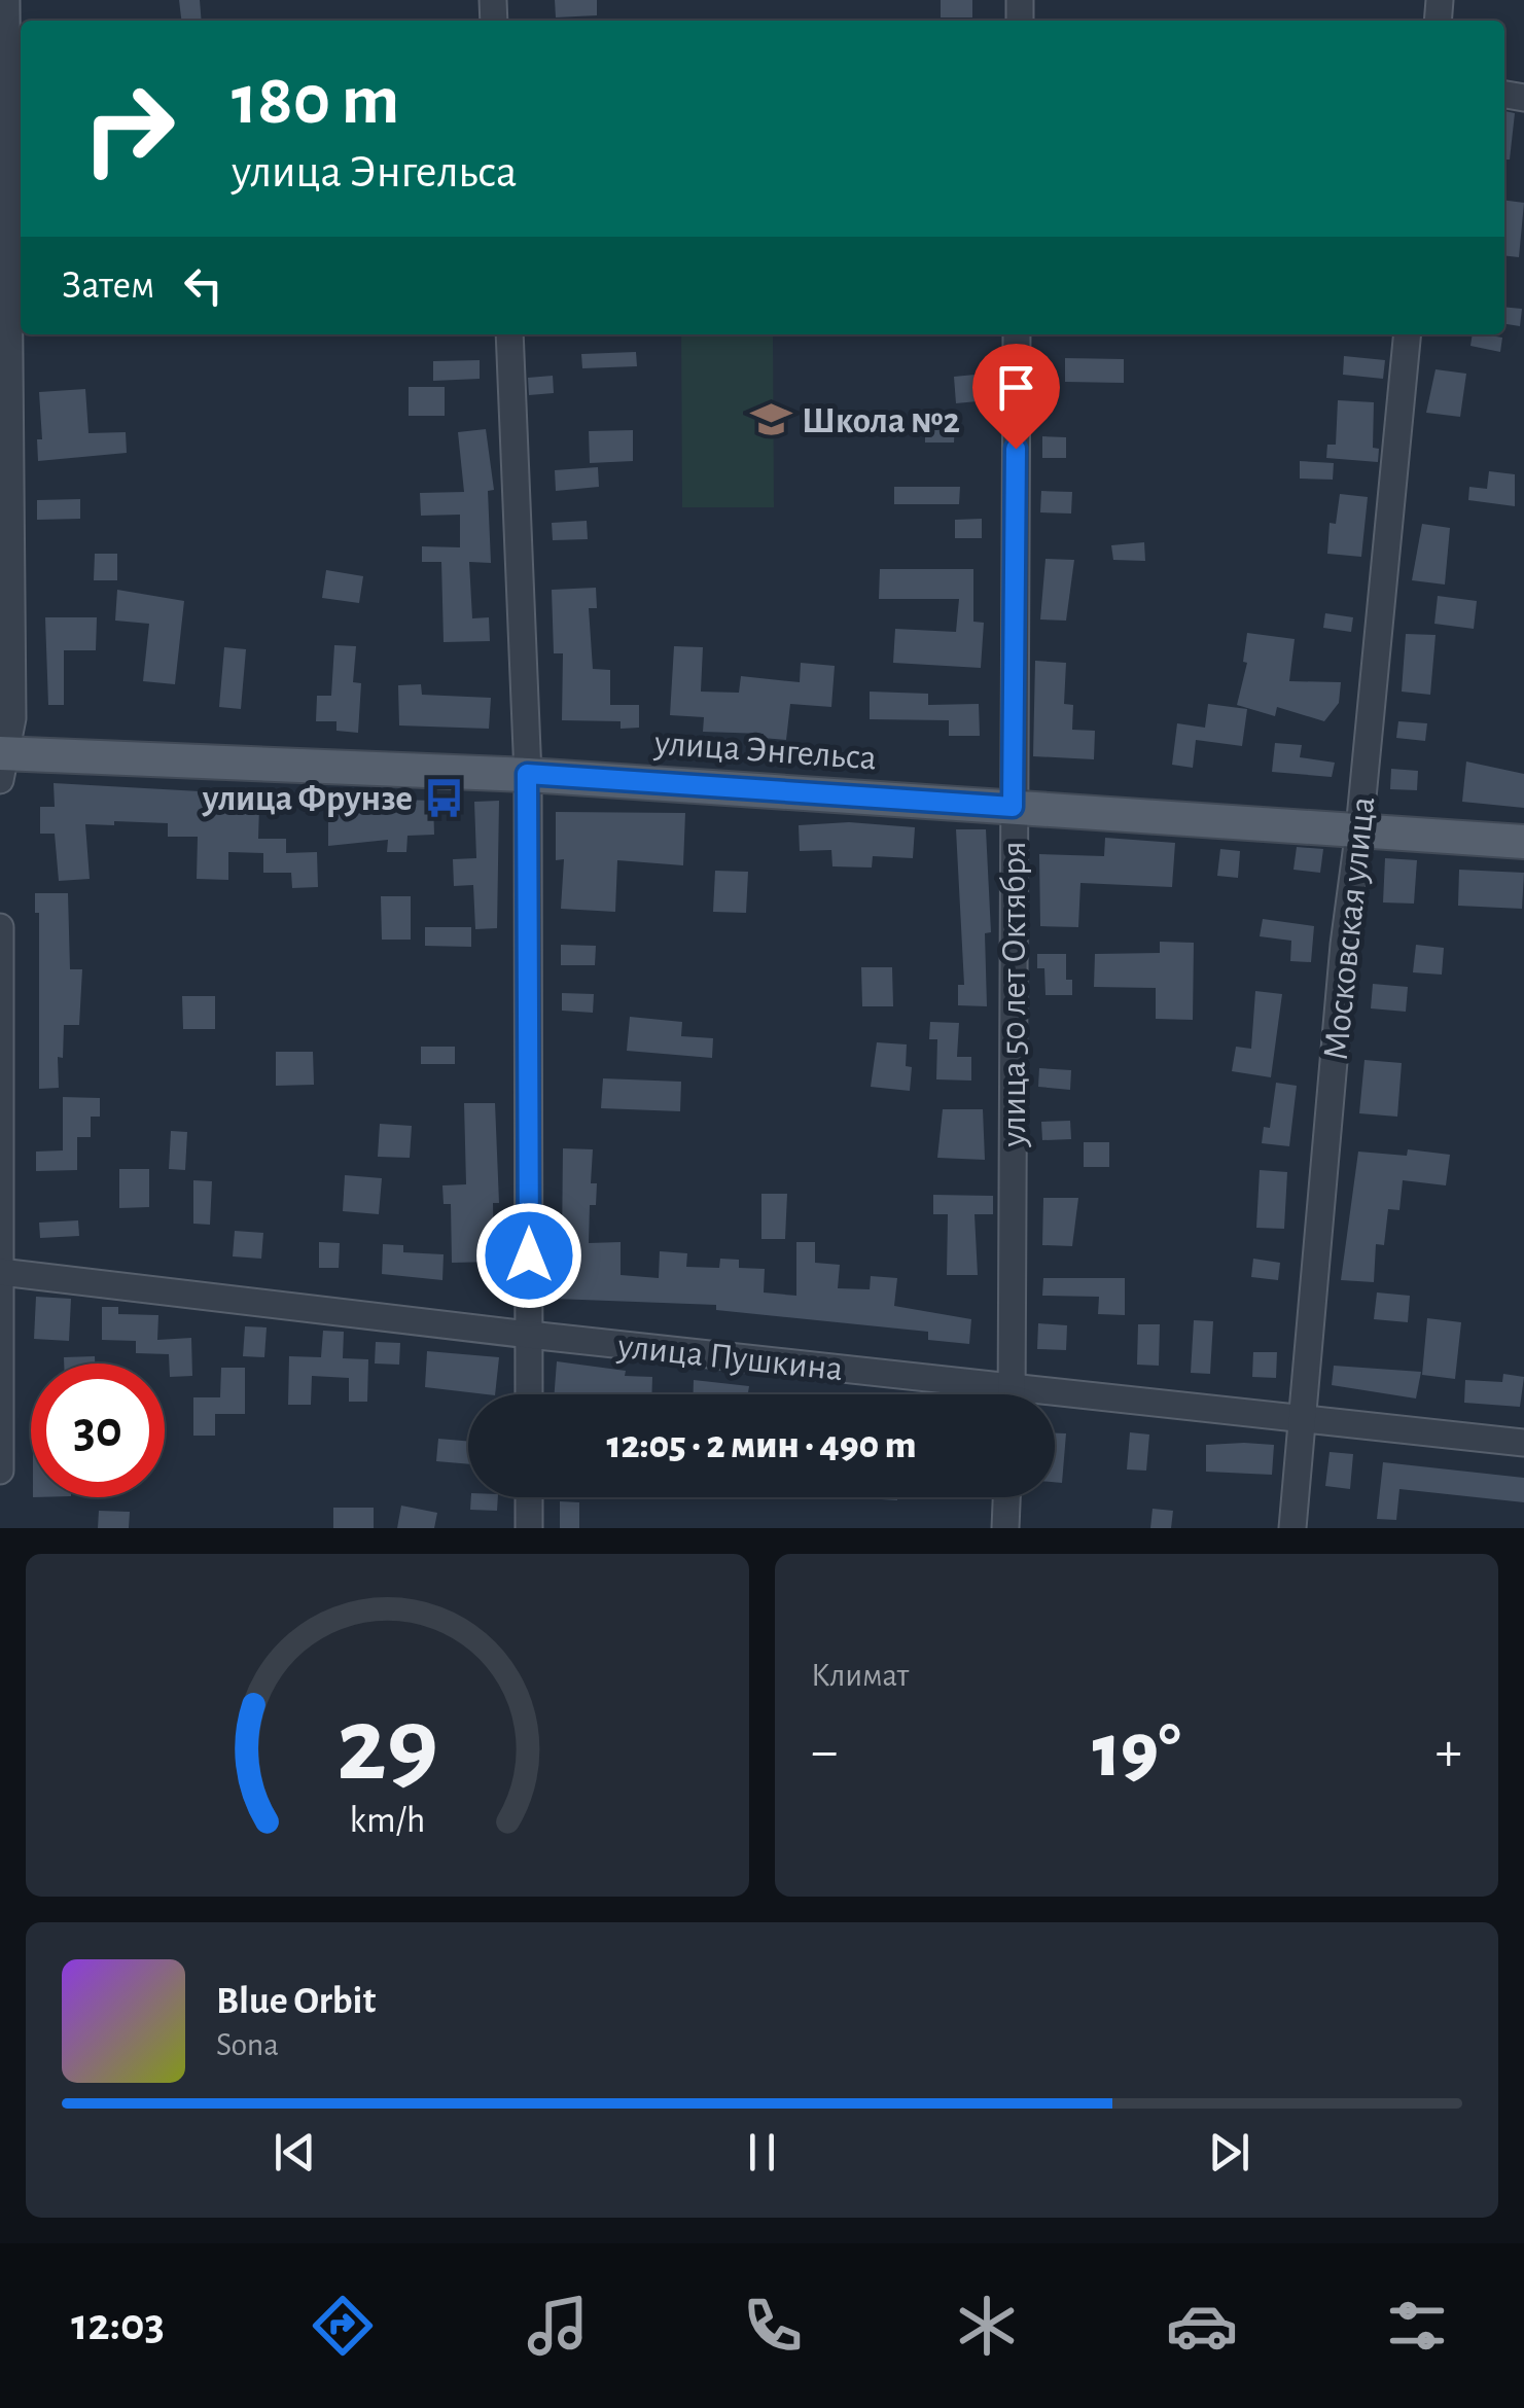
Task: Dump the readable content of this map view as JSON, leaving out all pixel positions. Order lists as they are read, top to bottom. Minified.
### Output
{"streets":{"main road":["улица Энгельса"],"street":["Московская улица","улица 50 лет Октября","улица Пушкина"]},"crossings":[["улица Энгельса","Московская улица"],["улица Энгельса","улица 50 лет Октября"],["Московская улица","улица Пушкина"]],"places":{"school or university":["Школа №2"],"bus stop":["улица Фрунзе"]},"page":{"turn":["180 m","улица Энгельса"],"then":"Затем","limit":"30","trip":"12:05 · 2 мин · 490 m","tile":"Климат","heat":["−","19°","+"],"song":["Blue Orbit","Sona"],"tabs":"12:03","gauge":["29","km/h"]}}
